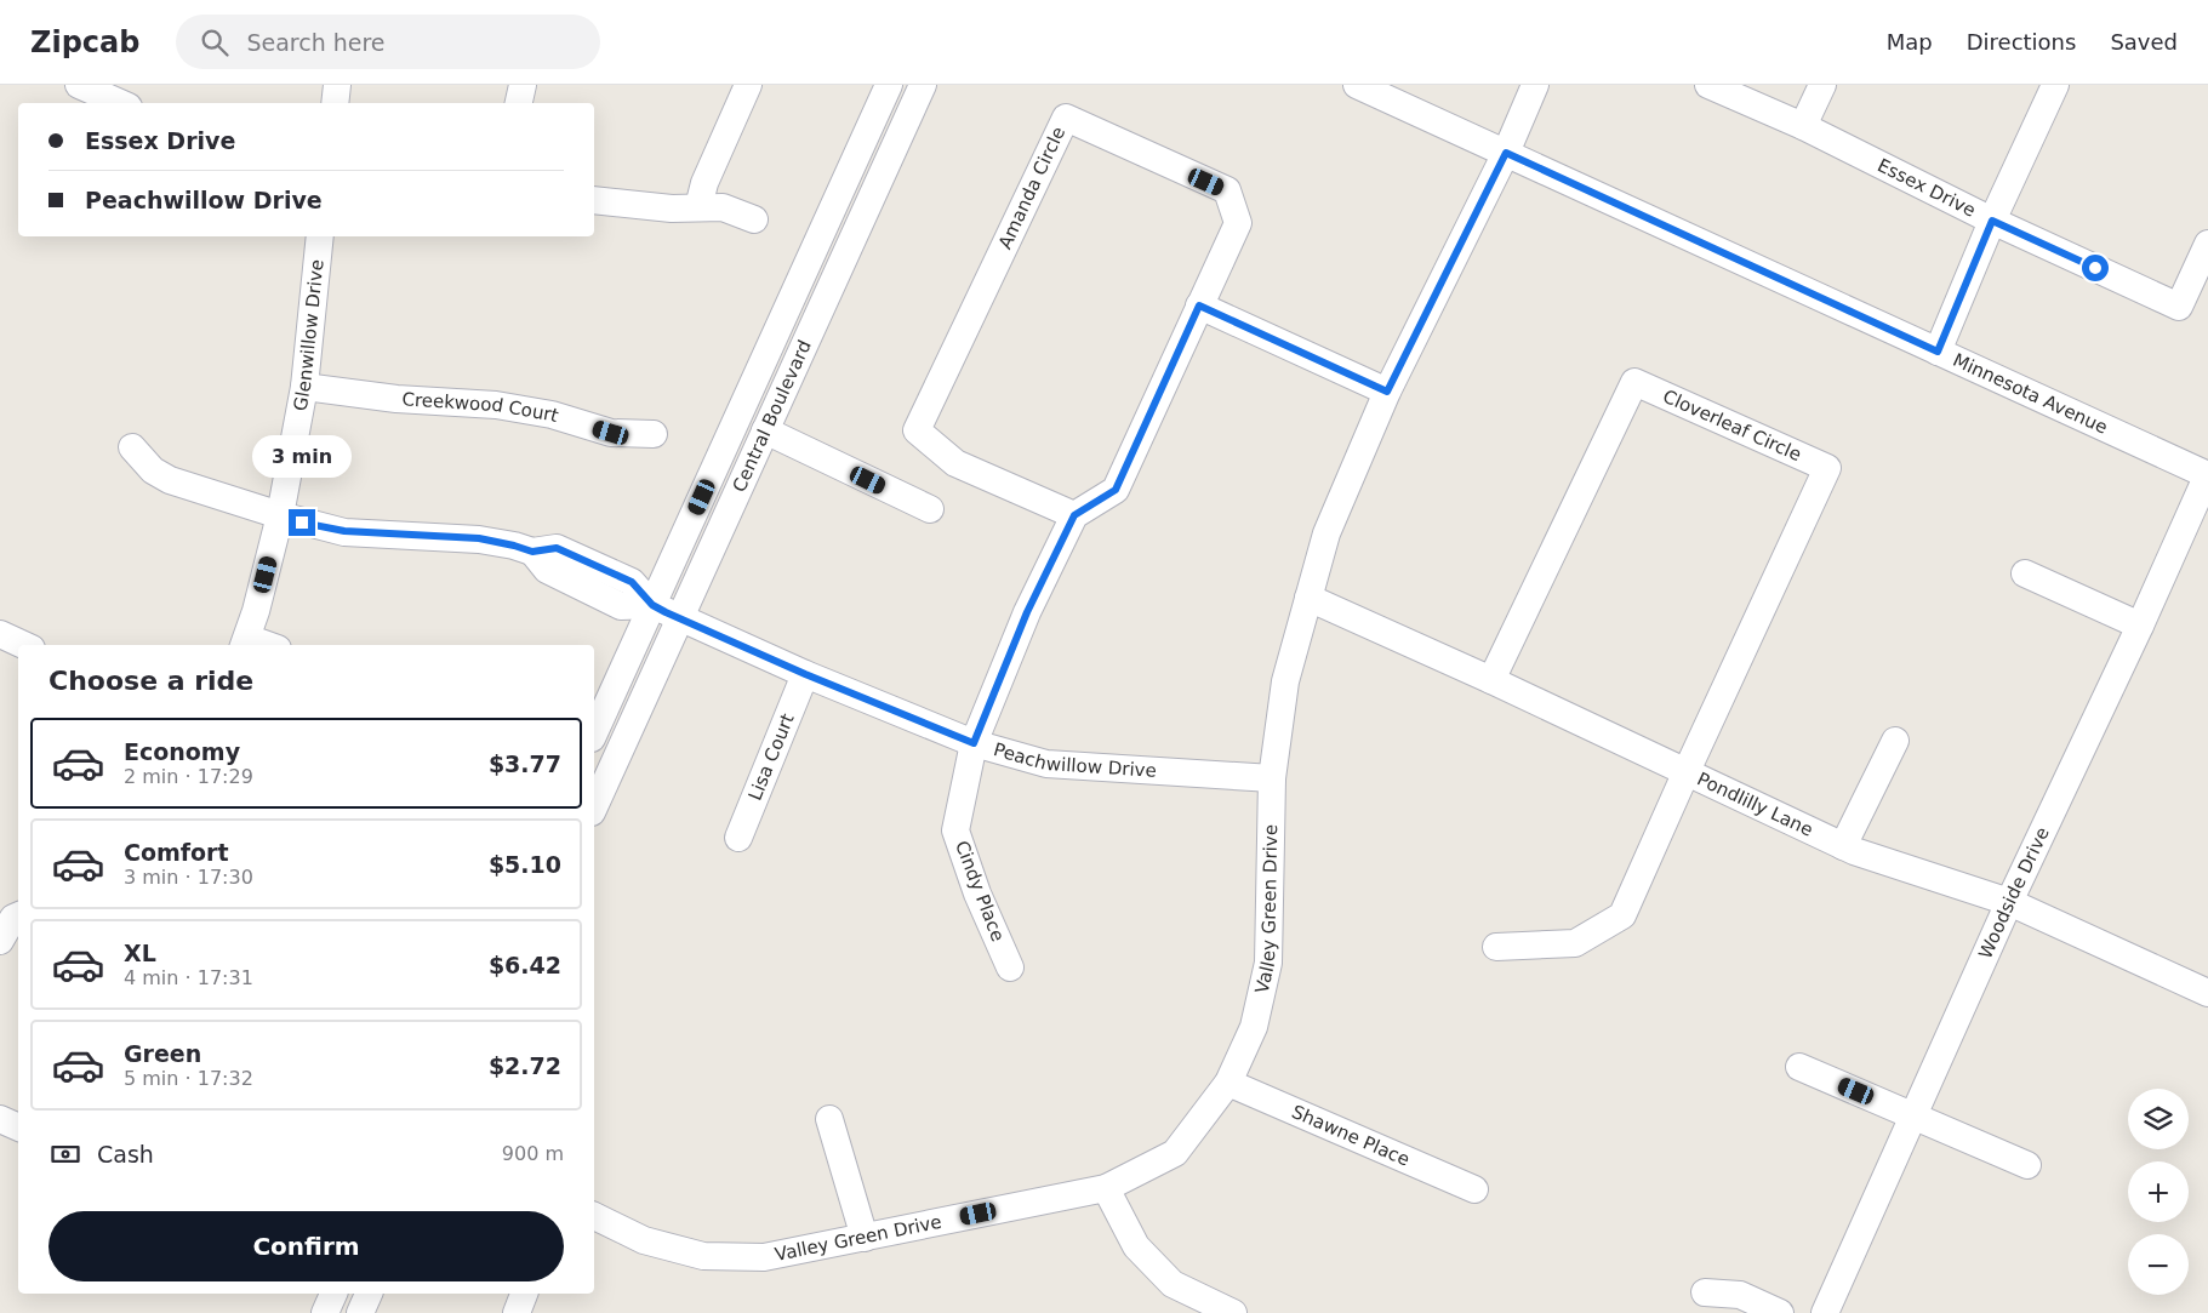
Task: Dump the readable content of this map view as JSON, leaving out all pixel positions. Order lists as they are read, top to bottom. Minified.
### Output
{"streets":{"street":["Amanda Circle","Essex Drive","Glenwillow Drive","Minnesota Avenue","Creekwood Court","Central Boulevard","Cloverleaf Circle","Lisa Court","Peachwillow Drive","Pondlilly Lane","Cindy Place","Woodside Drive","Valley Green Drive","Shawne Place"]},"crossings":[["Glenwillow Drive","Creekwood Court"],["Glenwillow Drive","Peachwillow Drive"],["Minnesota Avenue","Woodside Drive"],["Minnesota Avenue","Valley Green Drive"],["Central Boulevard","Peachwillow Drive"],["Cloverleaf Circle","Pondlilly Lane"],["Lisa Court","Peachwillow Drive"],["Peachwillow Drive","Cindy Place"],["Peachwillow Drive","Valley Green Drive"],["Pondlilly Lane","Woodside Drive"],["Pondlilly Lane","Valley Green Drive"],["Valley Green Drive","Shawne Place"]],"page":{"header":"Zipcab","search":"Search here","nav":["Map","Directions","Saved"],"banner":["Essex Drive","Peachwillow Drive"],"bubble":"3 min","heading":"Choose a ride","list":[{"name":"Economy","note":"2 min · 17:29","value":"$3.77"},{"name":"Comfort","note":"3 min · 17:30","value":"$5.10"},{"name":"XL","note":"4 min · 17:31","value":"$6.42"},{"name":"Green","note":"5 min · 17:32","value":"$2.72"}],"map_buttons":["+","−"],"pay":["Cash","900 m"],"buttons":"Confirm"}}
